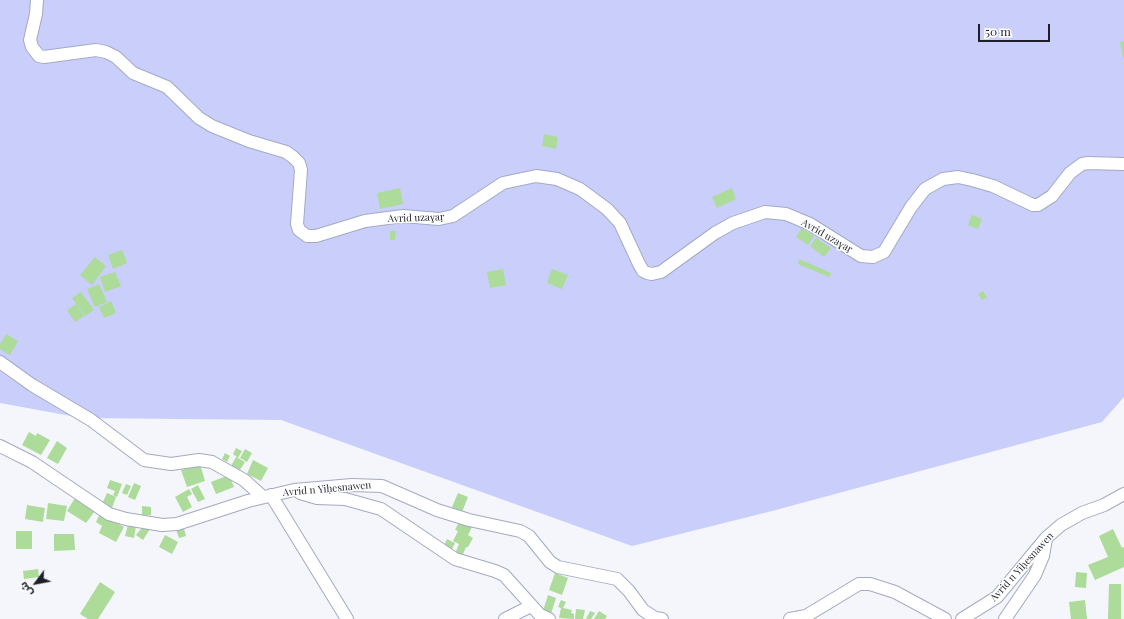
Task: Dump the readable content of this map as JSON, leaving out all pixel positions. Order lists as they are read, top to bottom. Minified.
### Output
{"streets":{"street":["Avrid uzaɣaṛ","Avrid n Yiḥesnawen"]},"scale_bar":"50 m","north":"bottom left"}
